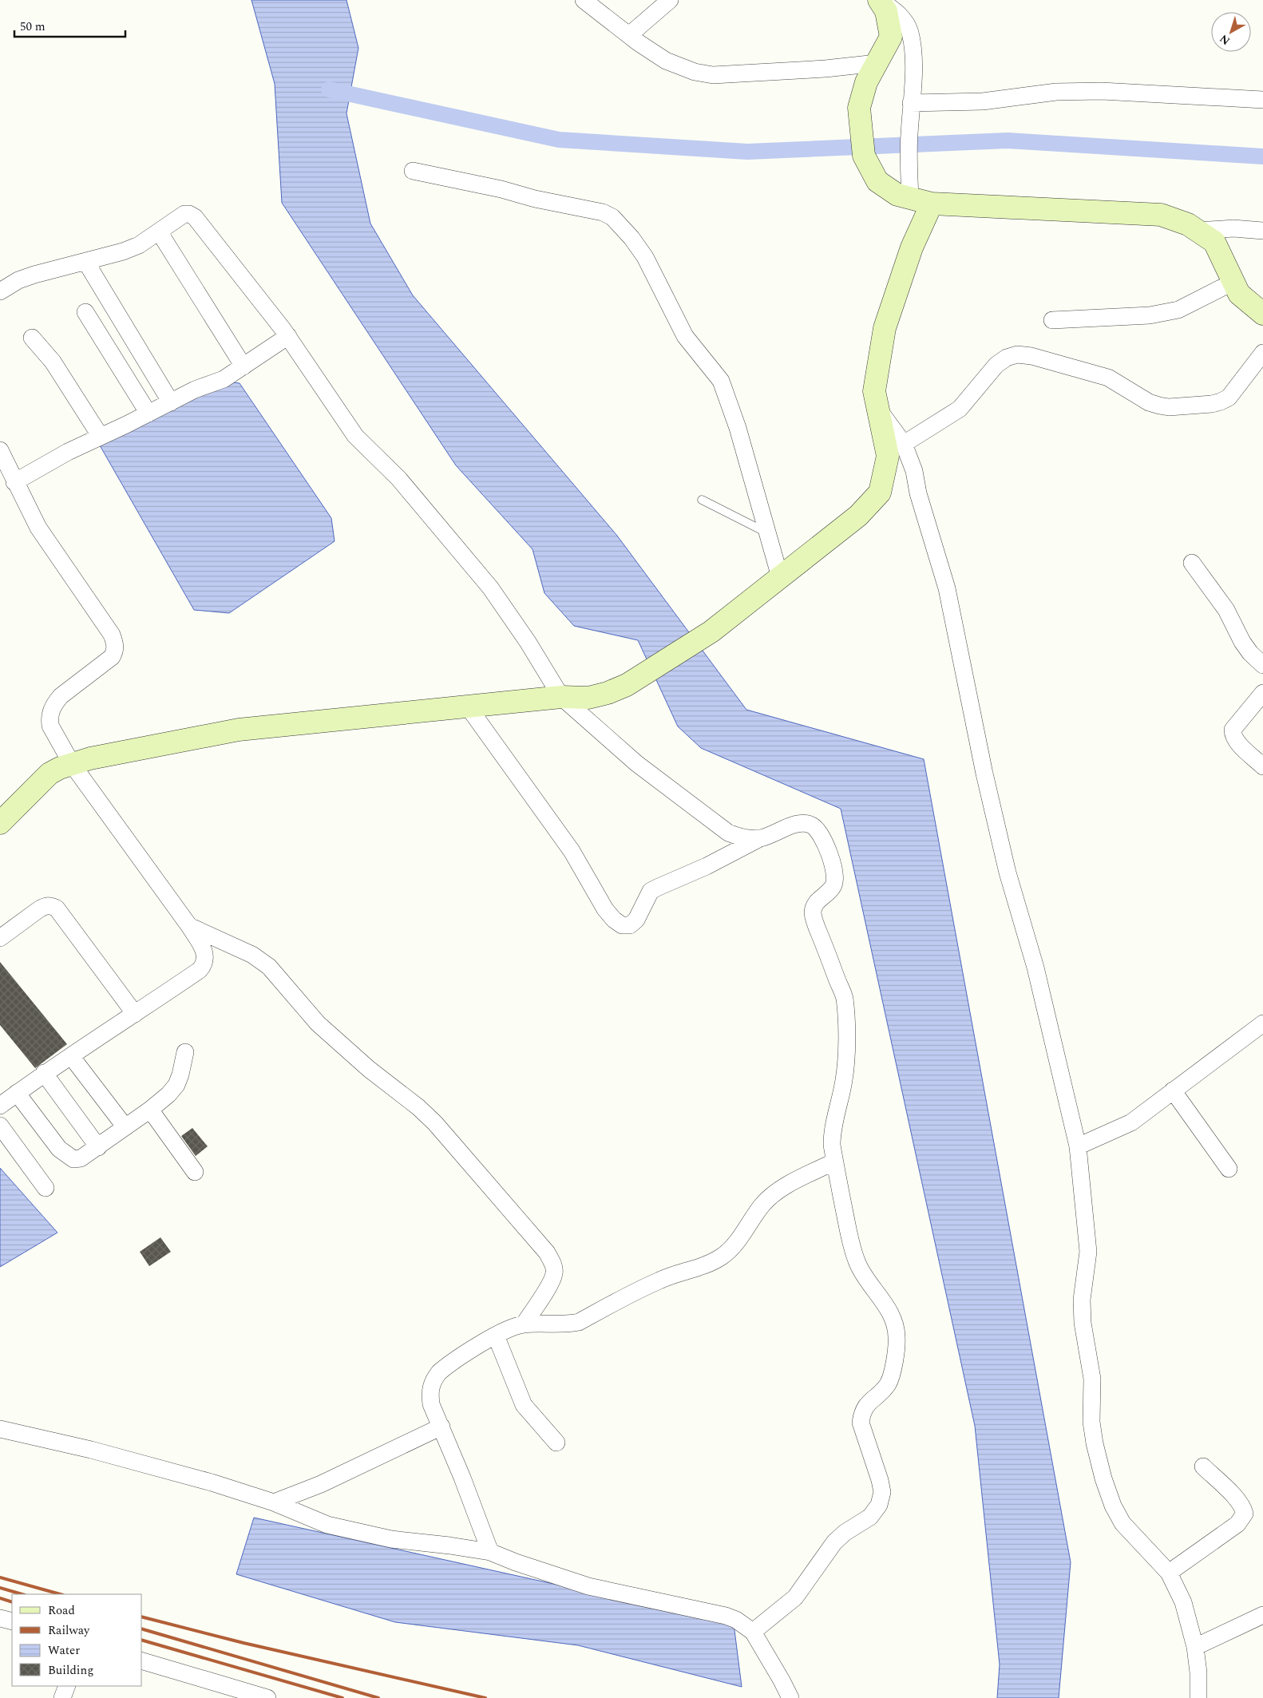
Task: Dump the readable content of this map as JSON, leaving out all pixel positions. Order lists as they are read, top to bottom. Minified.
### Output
{"legend":["Road","Railway","Water","Building"],"scale_bar":"50 m","north":"bottom left"}
